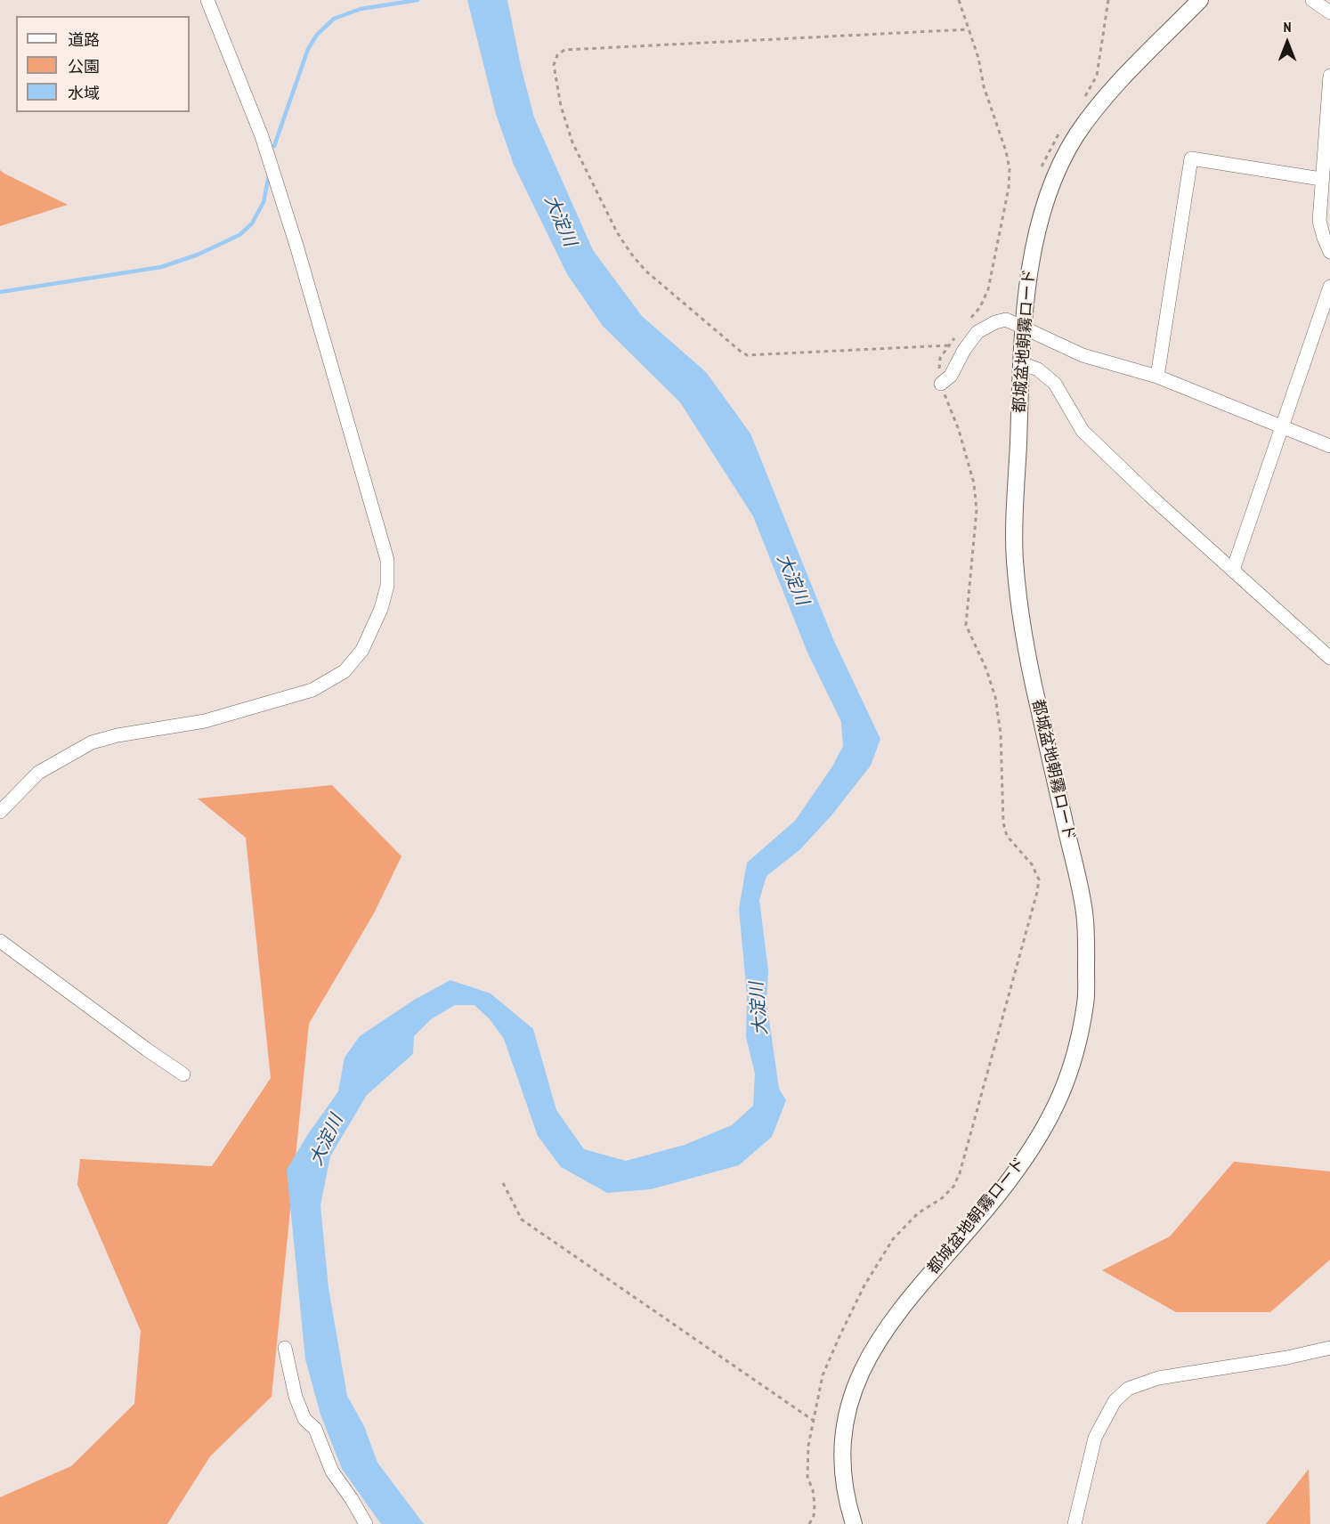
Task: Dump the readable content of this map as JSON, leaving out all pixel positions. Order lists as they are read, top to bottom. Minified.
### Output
{"streets":{"street":["都城盆地朝霧ロード"]},"water":["大淀川"],"legend":["道路","公園","水域"],"north":"top"}
